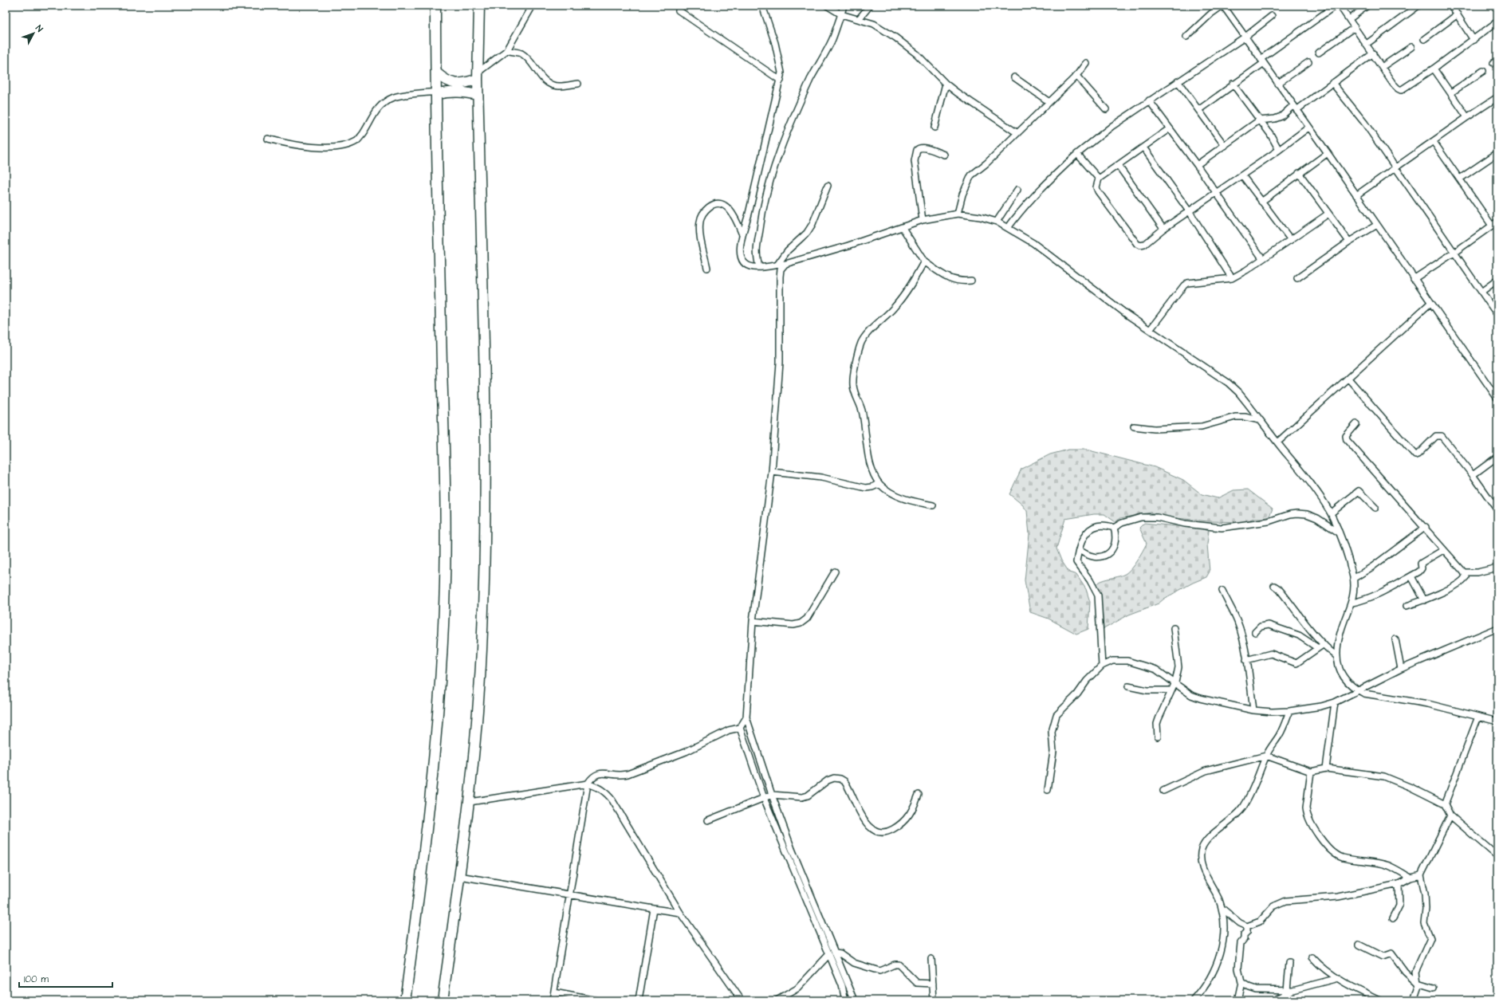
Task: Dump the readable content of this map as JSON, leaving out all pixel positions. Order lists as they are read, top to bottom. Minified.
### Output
{"scale_bar":"100 m","north":"top right"}
